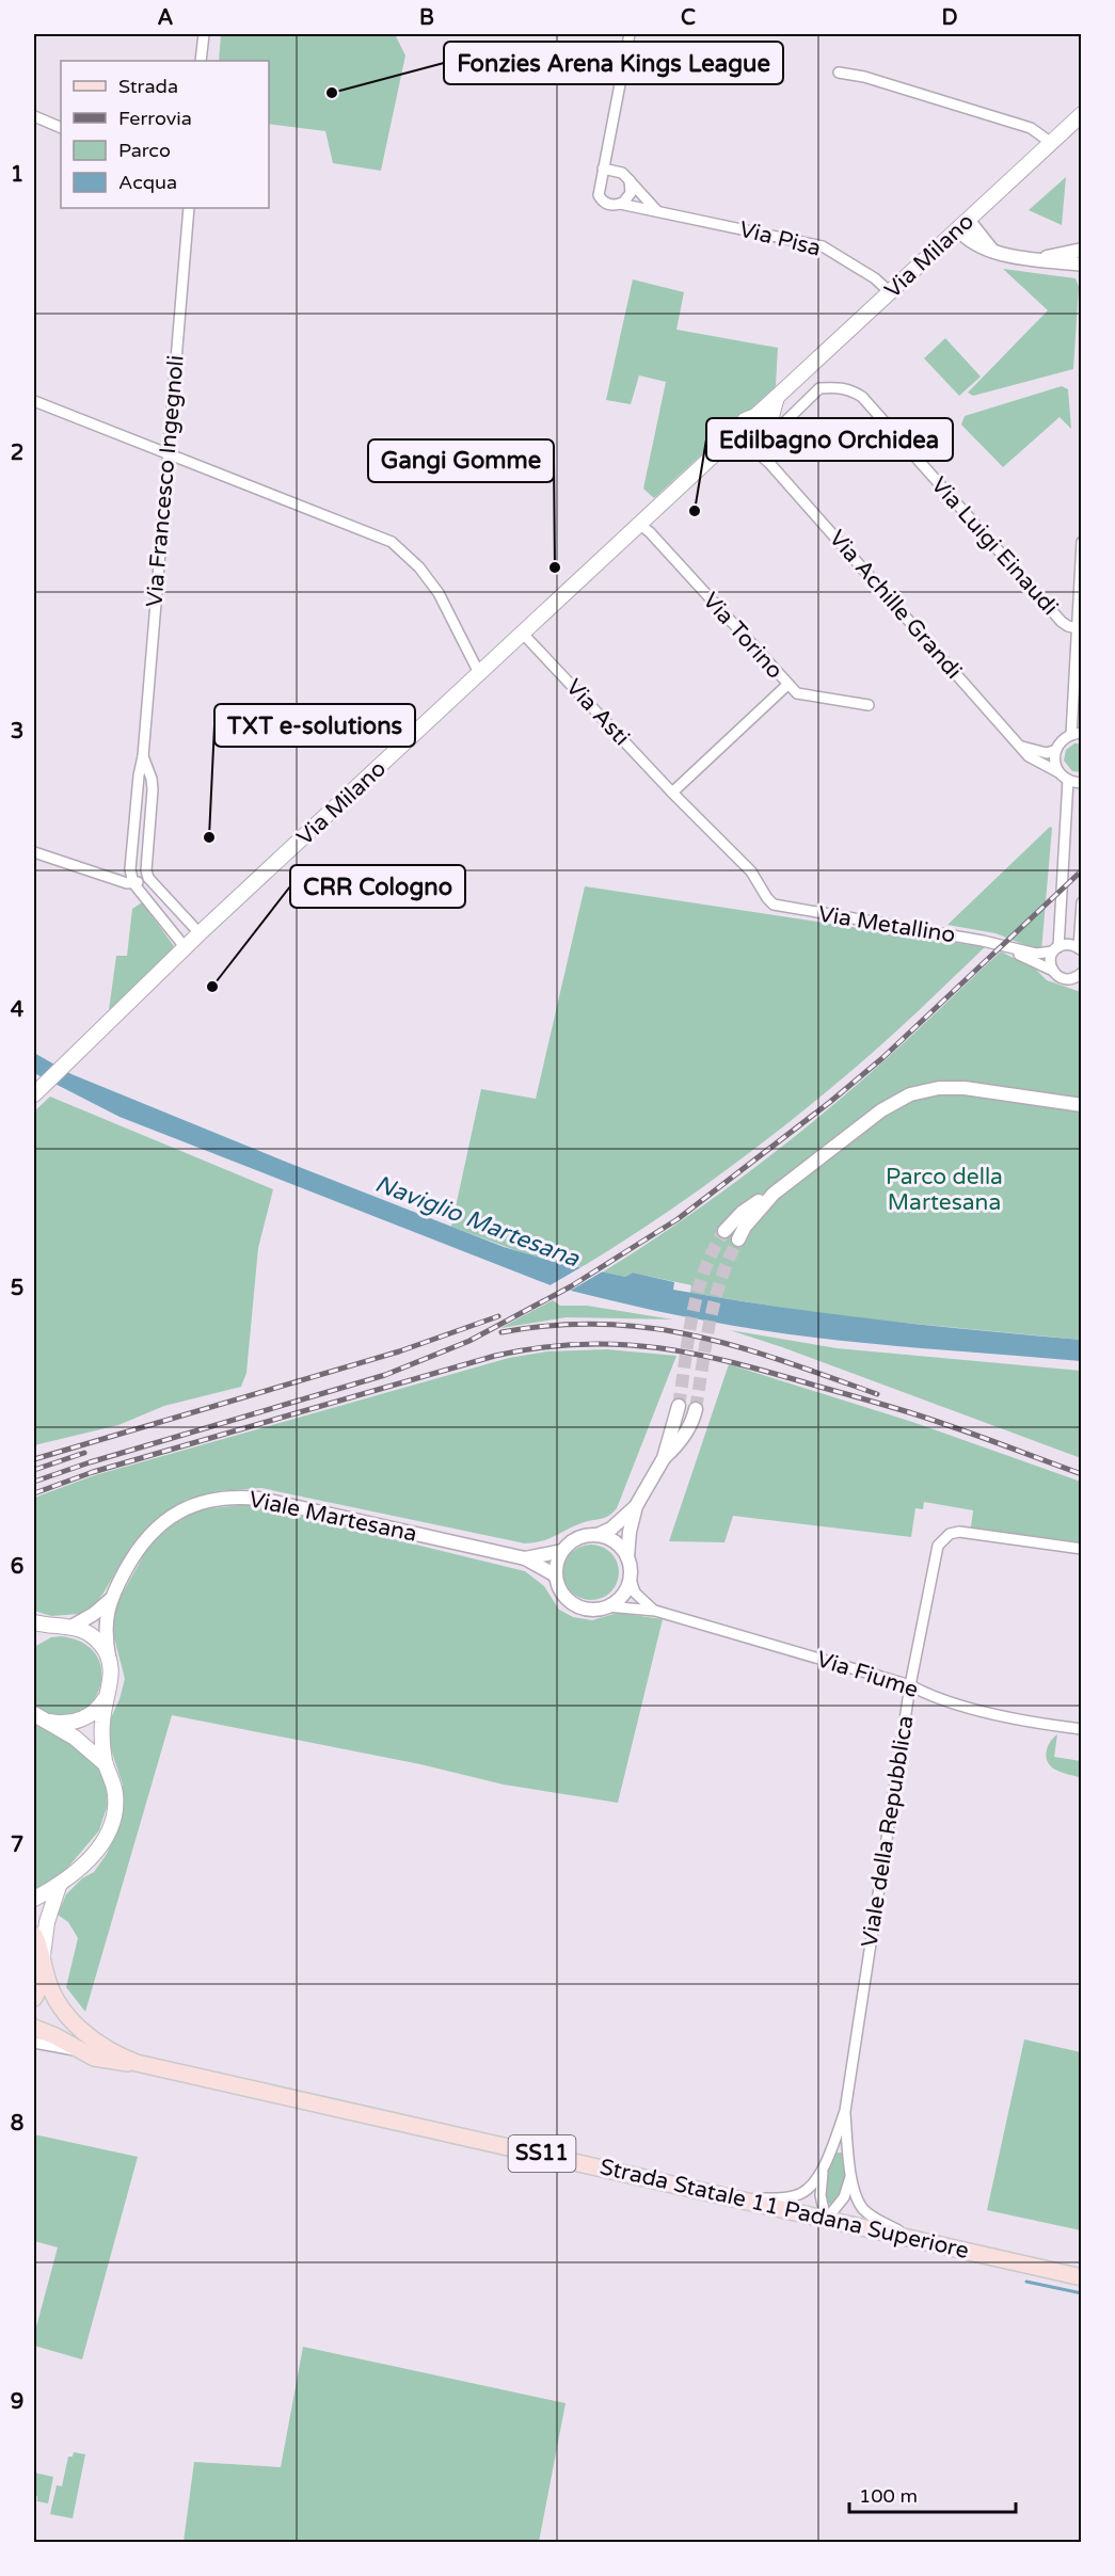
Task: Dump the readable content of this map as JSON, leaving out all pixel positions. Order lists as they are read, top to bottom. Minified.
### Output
{"streets":{"main road":["Via Milano","SS11","Strada Statale 11 Padana Superiore"],"street":["Via Pisa","Via Francesco Ingegnoli","Via Luigi Einaudi","Via Achille Grandi","Via Torino","Via Asti","Via Metallino","Viale Martesana","Via Fiume","Viale della Repubblica"]},"crossings":[["Via Pisa","Via Milano"],["Via Milano","Via Luigi Einaudi"],["Via Milano","Via Achille Grandi"],["Via Milano","Via Torino"],["Via Milano","Via Asti"],["Via Luigi Einaudi","Via Achille Grandi"],["Via Asti","Via Metallino"],["Viale Martesana","Via Fiume"],["Via Fiume","Viale della Repubblica"],["Viale della Repubblica","Strada Statale 11 Padana Superiore"]],"water":["Naviglio Martesana"],"parks":["Parco della Martesana"],"places":["Fonzies Arena Kings League","Edilbagno Orchidea","Gangi Gomme","TXT e-solutions","CRR Cologno"],"legend":["Strada","Ferrovia","Parco","Acqua"],"scale_bar":"100 m","grid":{"columns":["A","B","C","D"],"rows":["1","2","3","4","5","6","7","8","9"]}}
